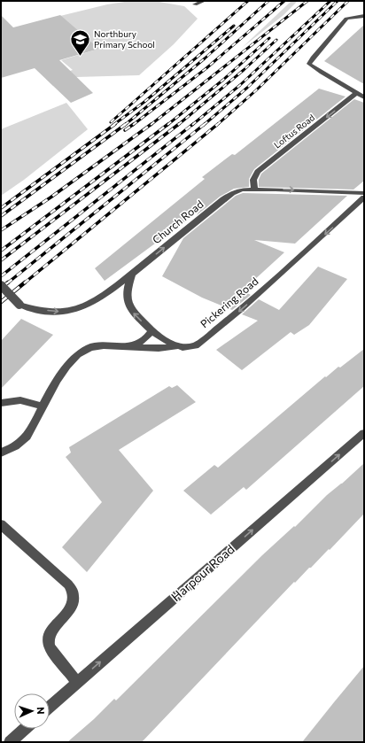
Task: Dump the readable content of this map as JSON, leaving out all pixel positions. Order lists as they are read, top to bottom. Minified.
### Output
{"streets":{"street":["Loftus Road","Church Road","Pickering Road","Harpour Road"]},"crossings":[["Loftus Road","Church Road"]],"one_way":["Loftus Road","Church Road","Pickering Road","Harpour Road"],"places":{"school or university":["Northbury Primary School"]},"north":"right"}
